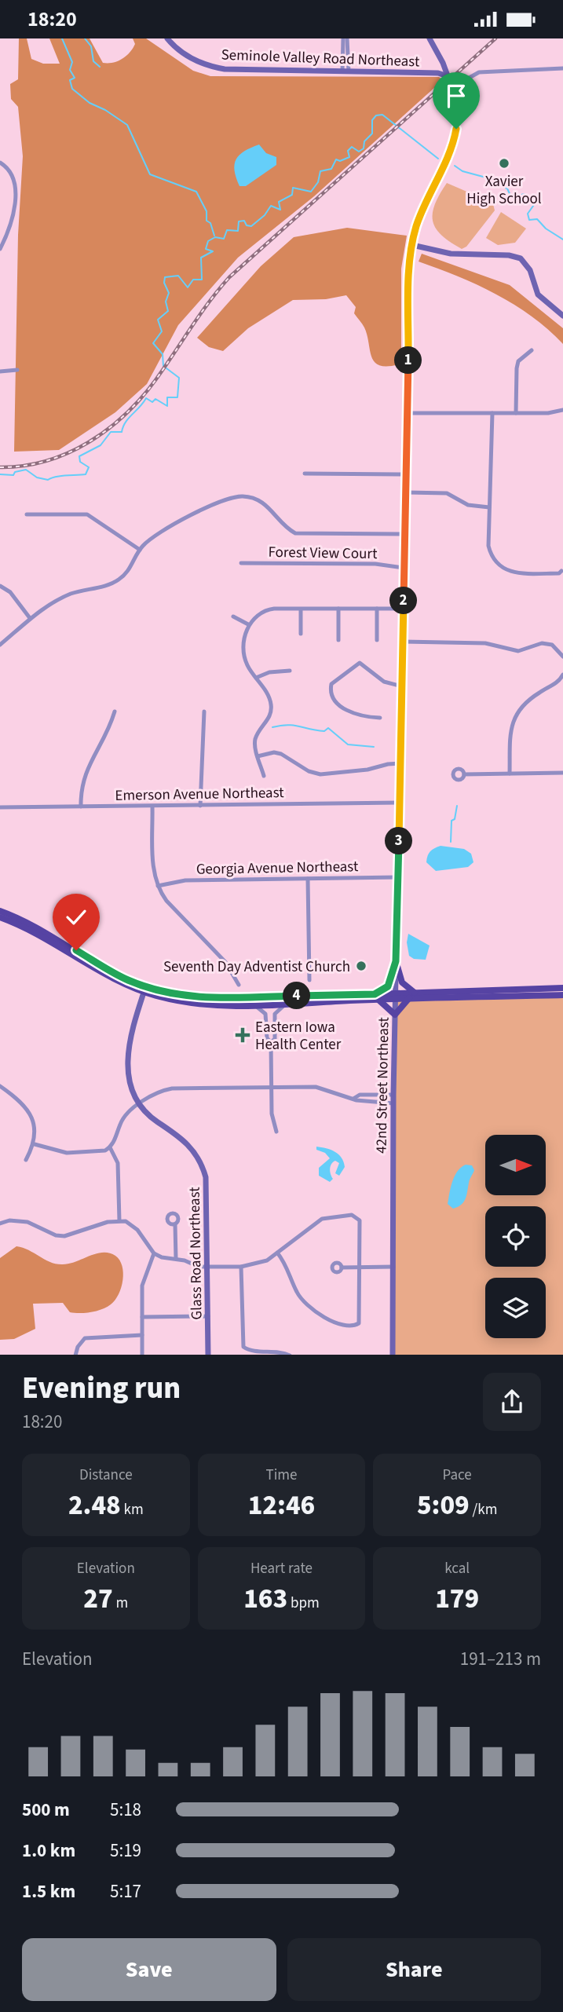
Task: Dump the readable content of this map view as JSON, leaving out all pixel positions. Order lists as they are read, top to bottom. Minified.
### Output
{"streets":{"street":["Seminole Valley Road Northeast","Forest View Court","Emerson Avenue Northeast","Georgia Avenue Northeast","42nd Street Northeast","Glass Road Northeast"]},"crossings":[["Seminole Valley Road Northeast","42nd Street Northeast"],["Forest View Court","42nd Street Northeast"],["Emerson Avenue Northeast","42nd Street Northeast"],["Georgia Avenue Northeast","42nd Street Northeast"]],"places":{"other":["Xavier High School","Seventh Day Adventist Church"],"health":["Eastern Iowa Health Center"]},"north":"right","page":{"status":"18:20","pins":["1","2","3","4"],"heading":["Evening run","18:20"],"stats":[["Distance","2.48 km"],["Time","12:46"],["Pace","5:09 /km"],["Elevation","27 m"],["Heart rate","163 bpm"],["kcal","179"]],"chart":["Elevation","191–213 m"],"list":[{"name":"500 m","note":"5:18"},{"name":"1.0 km","note":"5:19"},{"name":"1.5 km","note":"5:17"}],"buttons":["Save","Share"]}}
